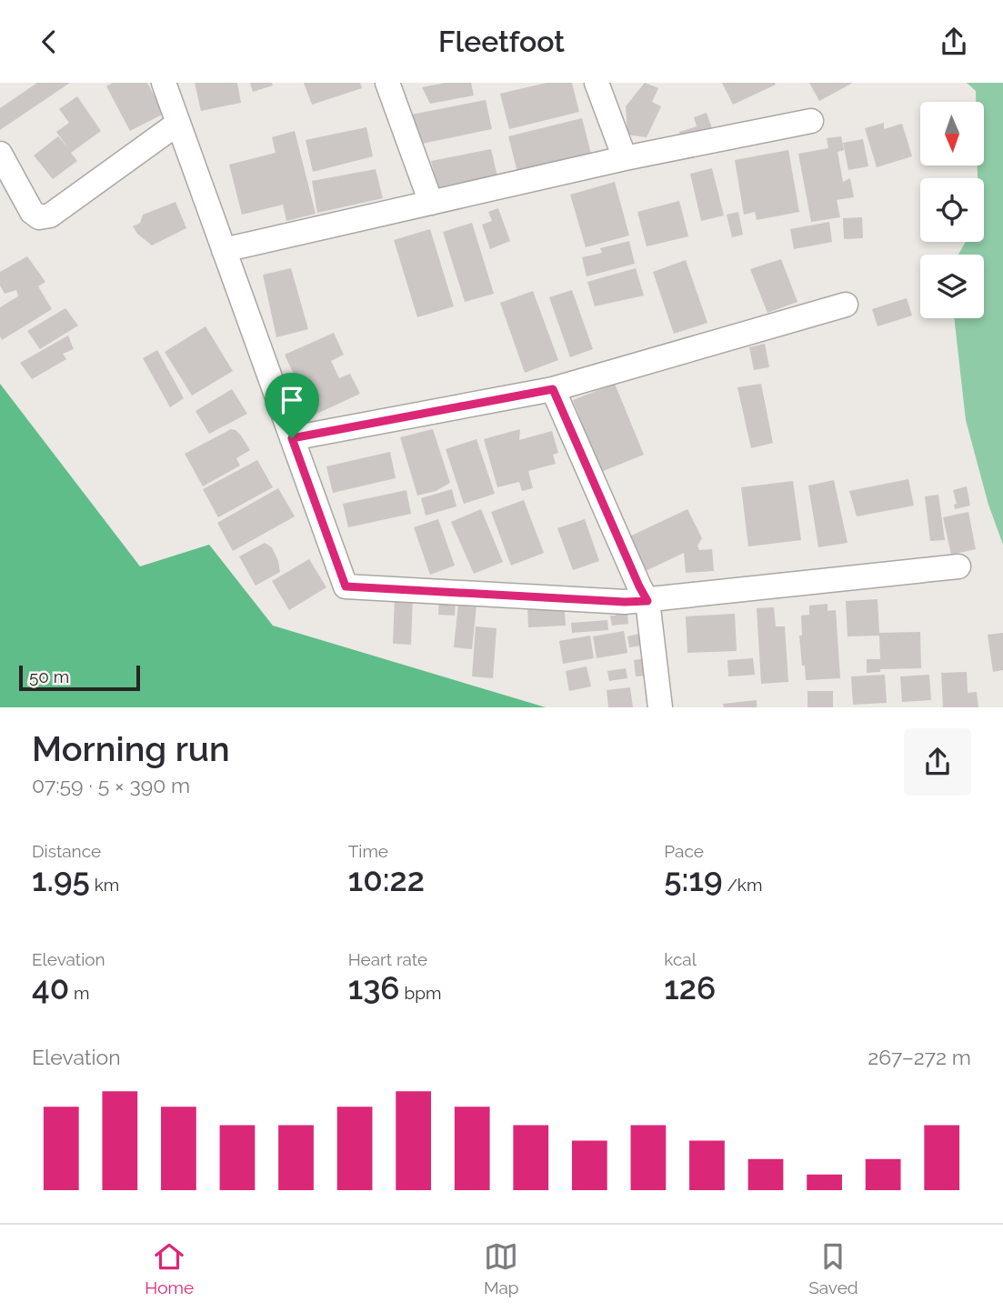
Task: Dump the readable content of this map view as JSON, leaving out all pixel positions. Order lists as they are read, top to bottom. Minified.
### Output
{"scale_bar":"50 m","north":"bottom","page":{"header":"Fleetfoot","scale":"50 m","heading":["Morning run","07:59 · 5 × 390 m"],"stats":[["Distance","1.95 km"],["Time","10:22"],["Pace","5:19 /km"],["Elevation","40 m"],["Heart rate","136 bpm"],["kcal","126"]],"chart":["Elevation","267–272 m"],"tabs":["Home","Map","Saved"]}}
